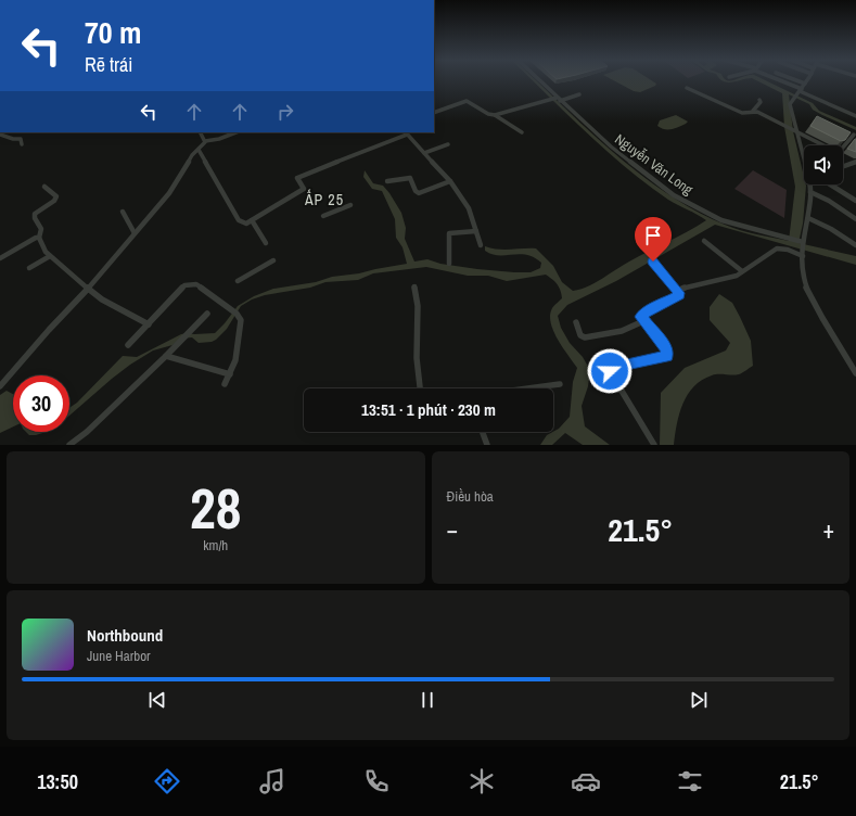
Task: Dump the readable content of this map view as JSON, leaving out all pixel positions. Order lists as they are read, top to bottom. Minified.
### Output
{"streets":{"street":["Nguyễn Văn Long"]},"districts":["ẤP 25"],"page":{"turn":["70 m","Rẽ trái"],"limit":"30","trip":"13:51 · 1 phút · 230 m","tile":[["28","km/h"],"Điều hòa"],"heat":["−","21.5°","+"],"song":["Northbound","June Harbor"],"tabs":["13:50","21.5°"]}}
